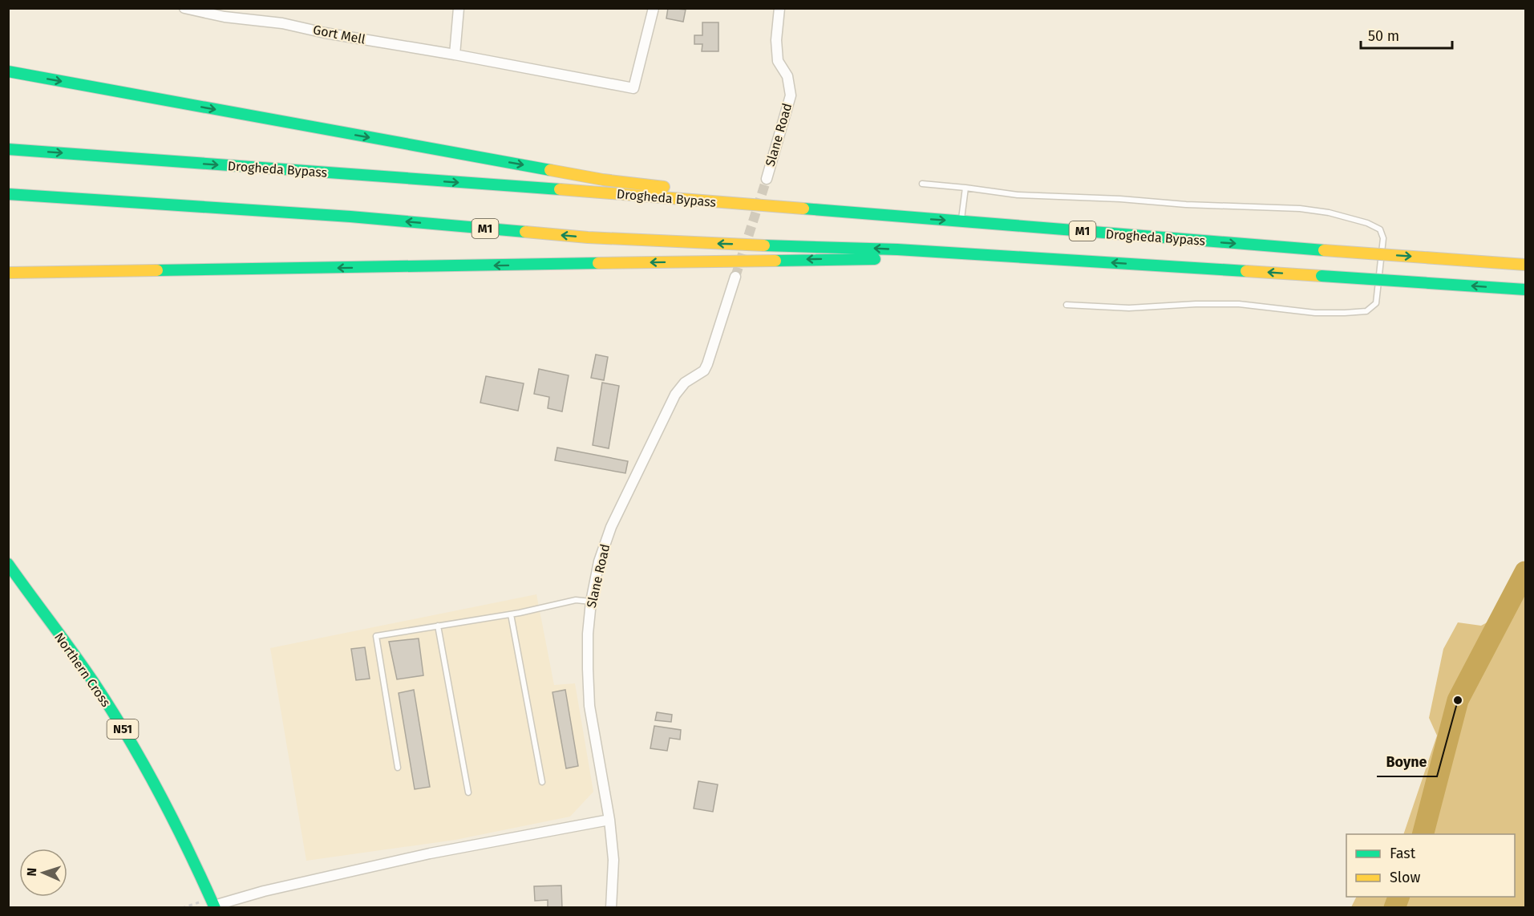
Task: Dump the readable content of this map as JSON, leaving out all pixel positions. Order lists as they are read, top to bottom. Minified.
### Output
{"streets":{"main road":["Drogheda Bypass","M1","Northern Cross","N51"],"street":["Gort Mell","Slane Road"]},"places":["Boyne"],"legend":["Fast","Slow"],"scale_bar":"50 m","north":"left"}
